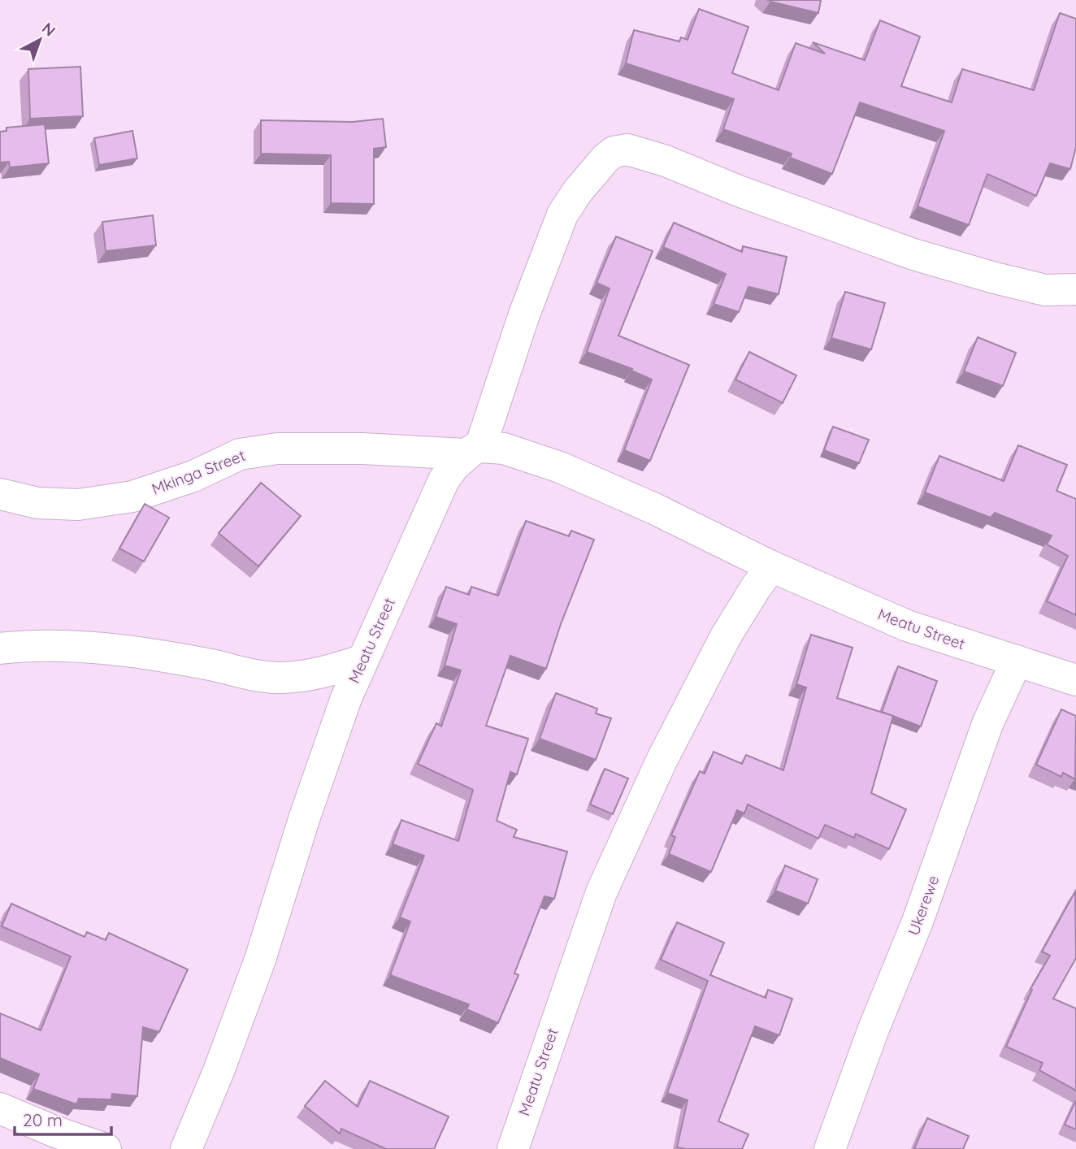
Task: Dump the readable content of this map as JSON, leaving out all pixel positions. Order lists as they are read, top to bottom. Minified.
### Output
{"streets":{"street":["Mkinga Street","Meatu Street","Ukerewe"]},"crossings":[["Mkinga Street","Meatu Street"],["Meatu Street","Ukerewe"]],"scale_bar":"20 m","north":"top right"}
